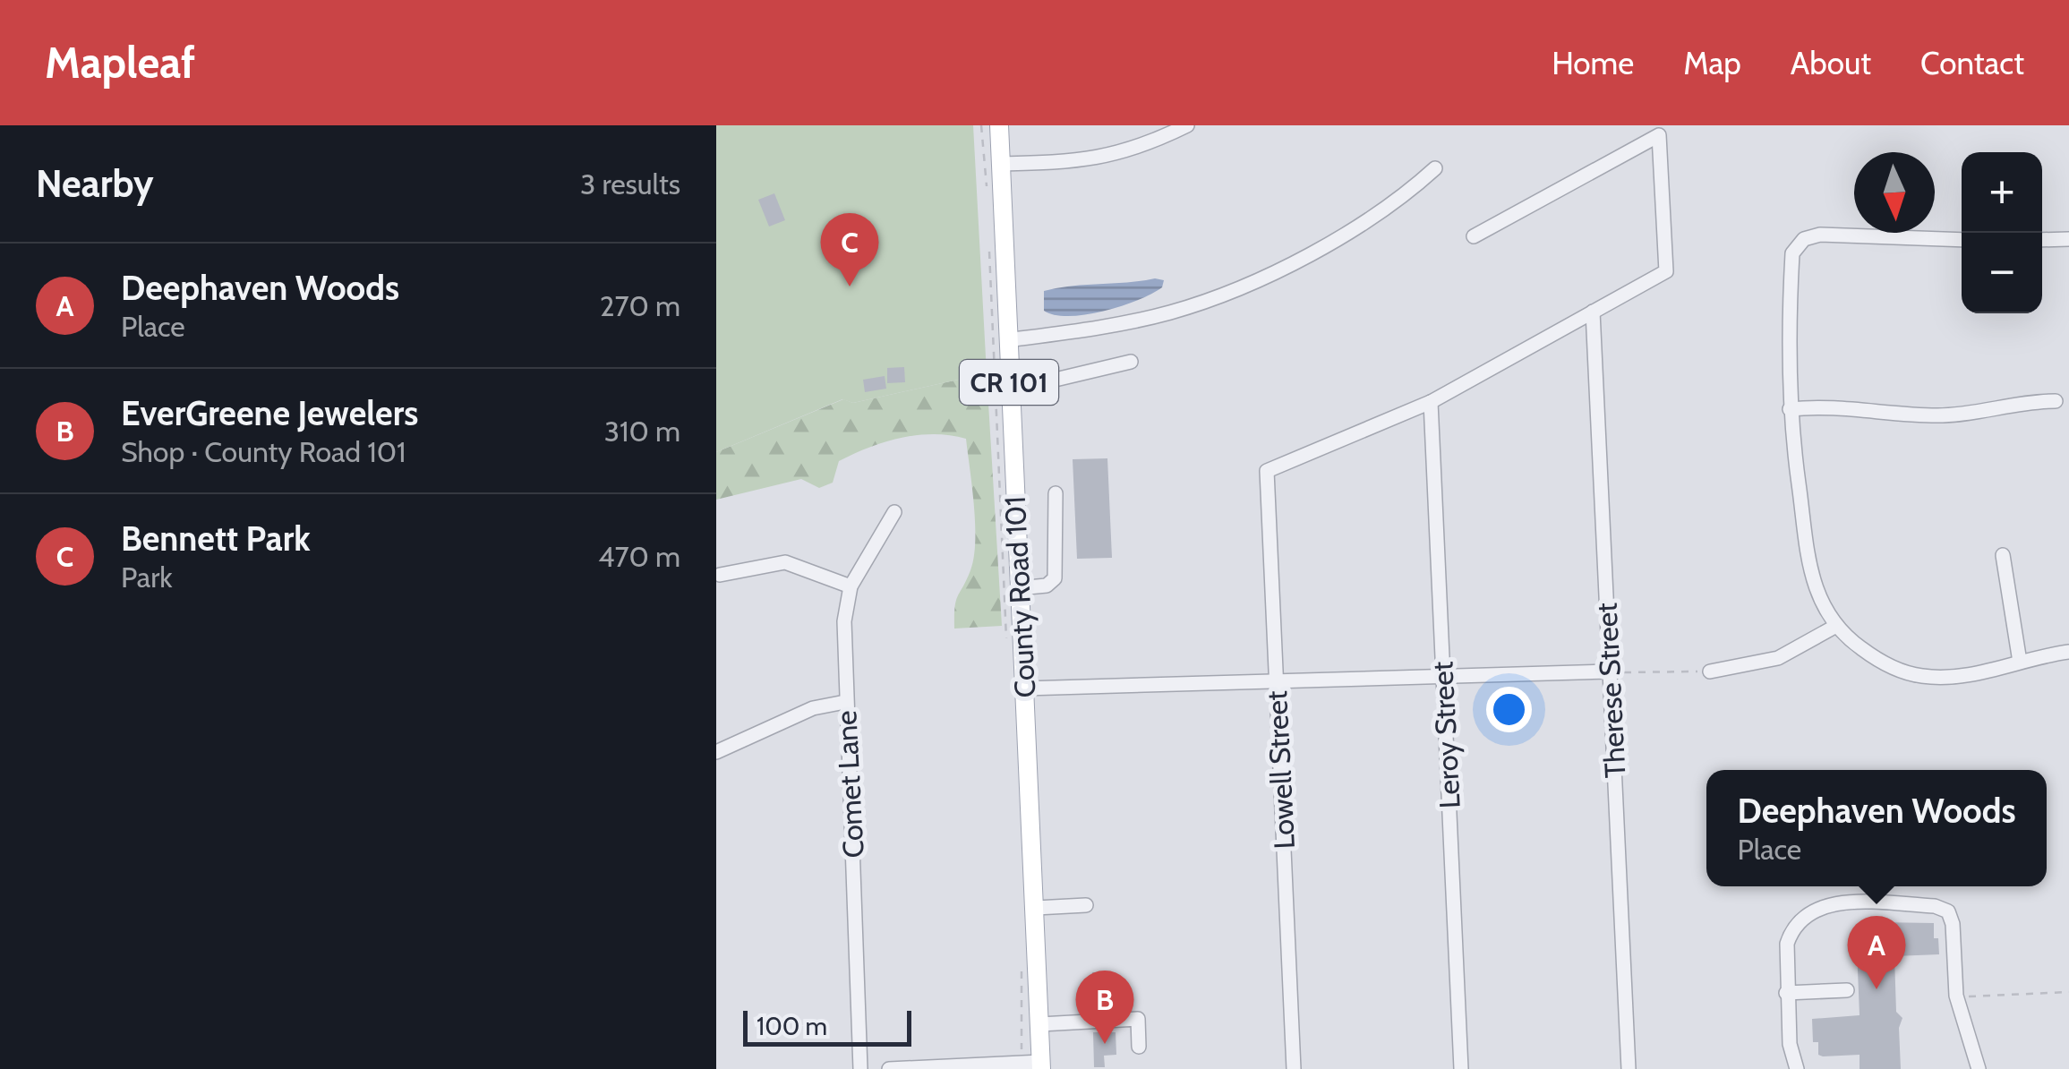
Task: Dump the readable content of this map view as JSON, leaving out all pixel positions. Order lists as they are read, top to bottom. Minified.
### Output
{"streets":{"main road":["CR 101","County Road 101"],"street":["Therese Street","Leroy Street","Lowell Street","Comet Lane"]},"crossings":[["Leroy Street","Lowell Street"]],"scale_bar":"100 m","north":"bottom","page":{"header":"Mapleaf","nav":["Home","Map","About","Contact"],"heading":["Nearby","3 results"],"map_buttons":["+","−"],"pins":["C","A","B"],"list":[{"mark":"A","name":"Deephaven Woods","note":"Place","value":"270 m"},{"mark":"B","name":"EverGreene Jewelers","note":"Shop · County Road 101","value":"310 m"},{"mark":"C","name":"Bennett Park","note":"Park","value":"470 m"}],"popup":["Deephaven Woods","Place"],"scale":"100 m"}}
